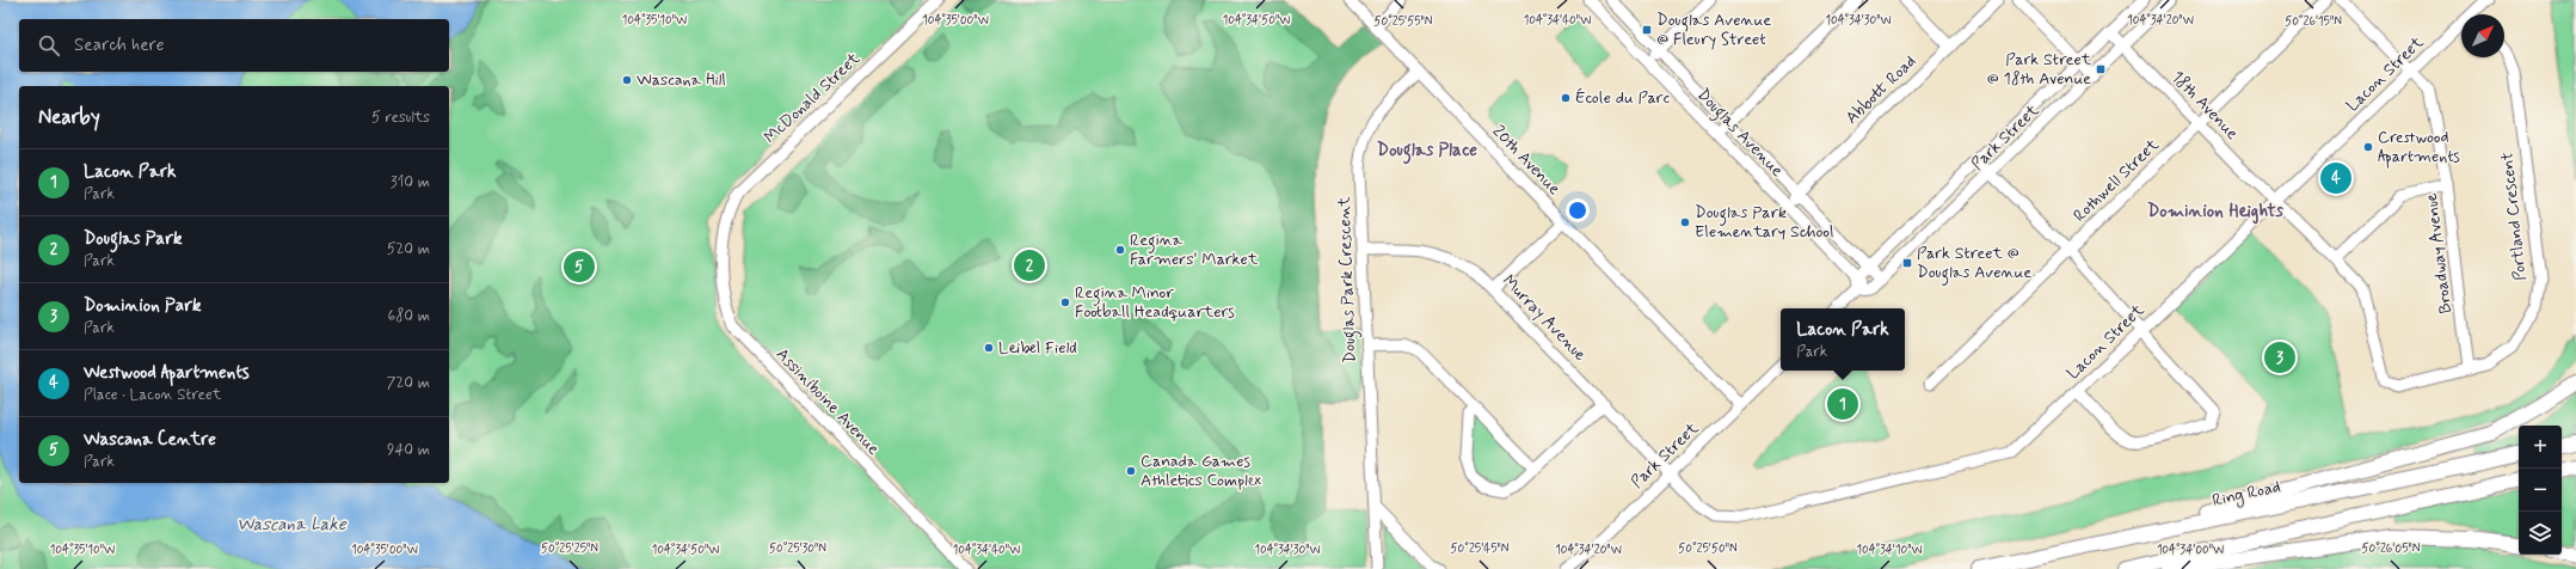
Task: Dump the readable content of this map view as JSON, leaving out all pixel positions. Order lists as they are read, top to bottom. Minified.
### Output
{"streets":{"highway":["Ring Road"],"street":["Lacon Street","Abbott Road","McDonald Street","18th Avenue","Douglas Avenue","Park Street","20th Avenue","Rothwell Street","Portland Crescent","Broadway Avenue","Douglas Park Crescent","Murray Avenue","Assiniboine Avenue"]},"crossings":[["Lacon Street","18th Avenue"],["Lacon Street","Park Street"],["Lacon Street","Portland Crescent"],["Lacon Street","Broadway Avenue"],["Lacon Street","Murray Avenue"],["Abbott Road","Douglas Avenue"],["McDonald Street","Assiniboine Avenue"],["18th Avenue","Park Street"],["18th Avenue","Rothwell Street"],["18th Avenue","Portland Crescent"],["Douglas Avenue","Park Street"],["Park Street","20th Avenue"],["Park Street","Murray Avenue"],["20th Avenue","Douglas Park Crescent"],["Portland Crescent","Broadway Avenue"],["Douglas Park Crescent","Murray Avenue"]],"districts":["Douglas Place","Dominion Heights"],"water":["Wascana Lake"],"places":{"transit":["Douglas Avenue @ Fleury Street","Park Street @ 18th Avenue","Park Street @ Douglas Avenue"],"other":["Wascana Hill","École du Parc","Crestwood Apartments","Douglas Park Elementary School","Regina Farmers' Market","Regina Minor Football Headquarters","Leibel Field","Canada Games Athletics Complex"]},"north":"top right","page":{"search":"Search here","heading":["Nearby","5 results"],"list":[{"mark":"1","name":"Lacon Park","note":"Park","value":"310 m"},{"mark":"2","name":"Douglas Park","note":"Park","value":"520 m"},{"mark":"3","name":"Dominion Park","note":"Park","value":"680 m"},{"mark":"4","name":"Westwood Apartments","note":"Place · Lacon Street","value":"720 m"},{"mark":"5","name":"Wascana Centre","note":"Park","value":"940 m"}],"pins":["4","2","5","3","1"],"popup":["Lacon Park","Park"],"map_buttons":["+","−"]},"coordinates":["104°35'10\"W","104°35'00\"W","104°34'50\"W","104°34'40\"W","104°34'30\"W","104°34'20\"W","50°25'55\"N","50°26'15\"N","50°25'25\"N","50°25'30\"N","50°25'45\"N","50°25'50\"N","50°26'05\"N","104°34'10\"W","104°34'00\"W"]}
